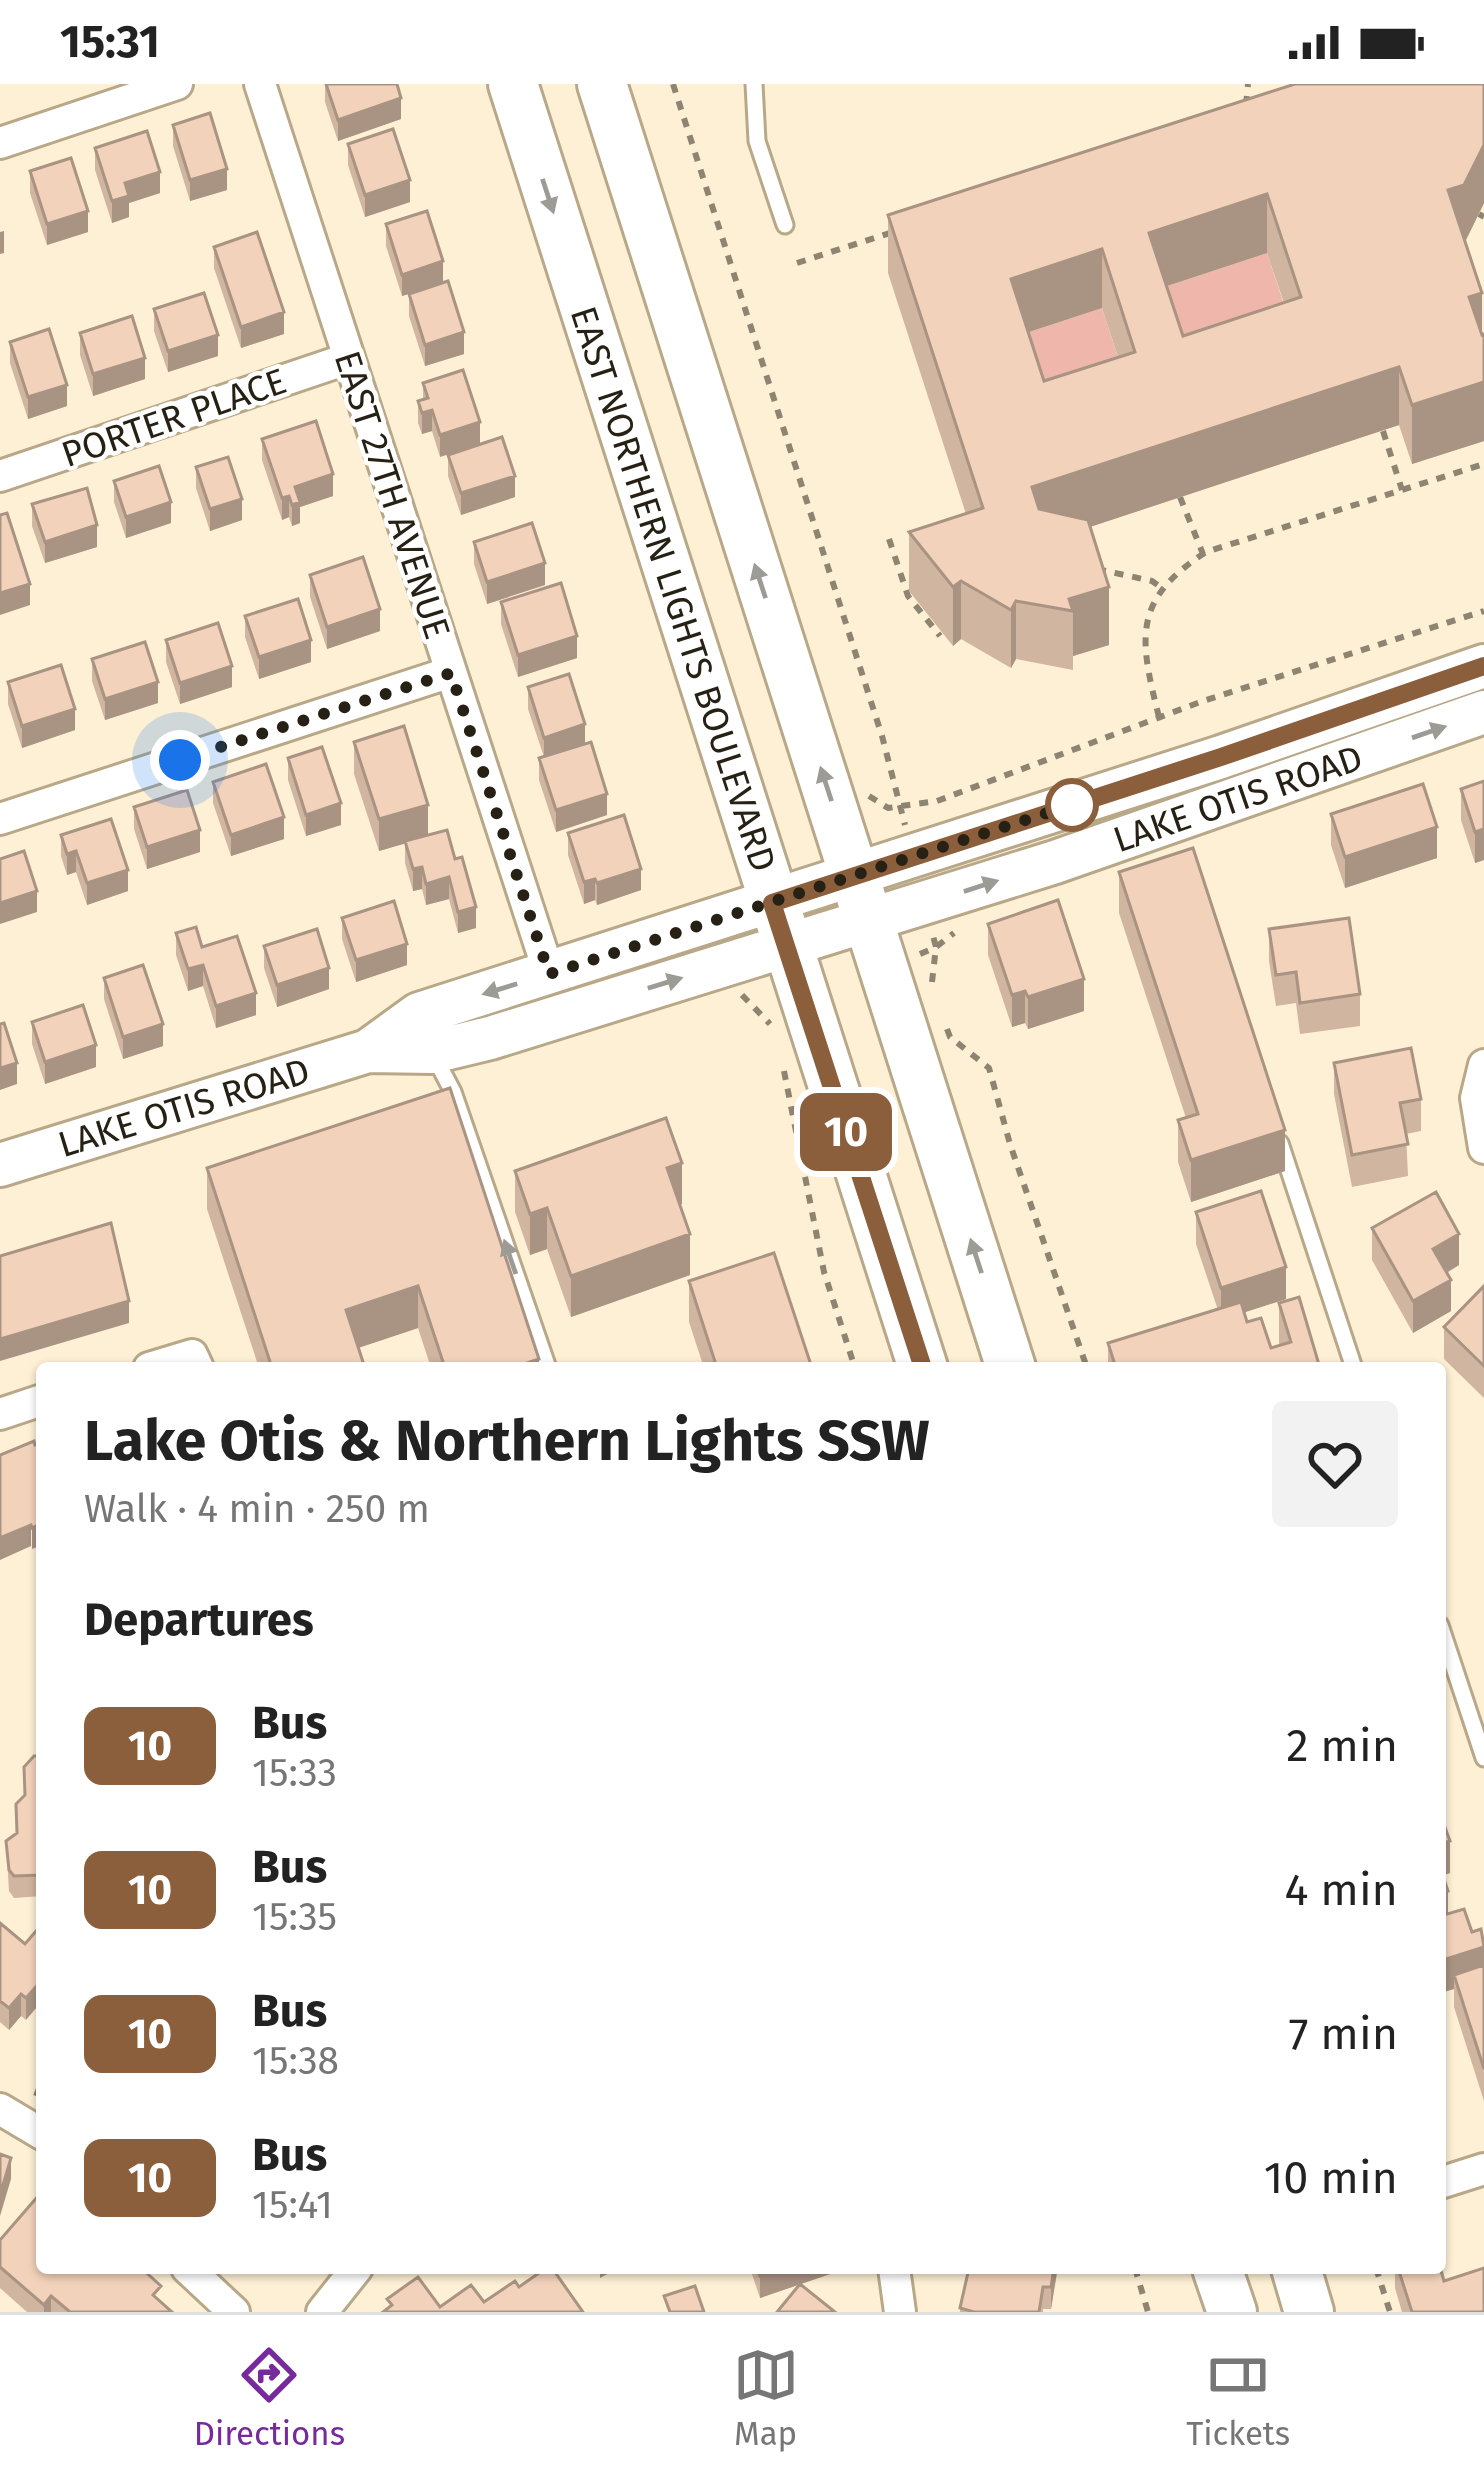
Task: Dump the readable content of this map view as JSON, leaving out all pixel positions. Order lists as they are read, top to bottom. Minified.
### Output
{"streets":{"main road":["EAST NORTHERN LIGHTS BOULEVARD","LAKE OTIS ROAD"],"street":["PORTER PLACE","EAST 27TH AVENUE"]},"crossings":[["PORTER PLACE","EAST 27TH AVENUE"],["EAST 27TH AVENUE","LAKE OTIS ROAD"],["EAST NORTHERN LIGHTS BOULEVARD","LAKE OTIS ROAD"]],"lines":["bus line 10"],"page":{"status":"15:31","on_map":"10","heading":[["Lake Otis & Northern Lights SSW","Walk · 4 min · 250 m"],"Departures"],"list":[{"mark":"10","name":"Bus","note":"15:33","value":"2 min"},{"mark":"10","name":"Bus","note":"15:35","value":"4 min"},{"mark":"10","name":"Bus","note":"15:38","value":"7 min"},{"mark":"10","name":"Bus","note":"15:41","value":"10 min"}],"tabs":["Directions","Map","Tickets"]}}
